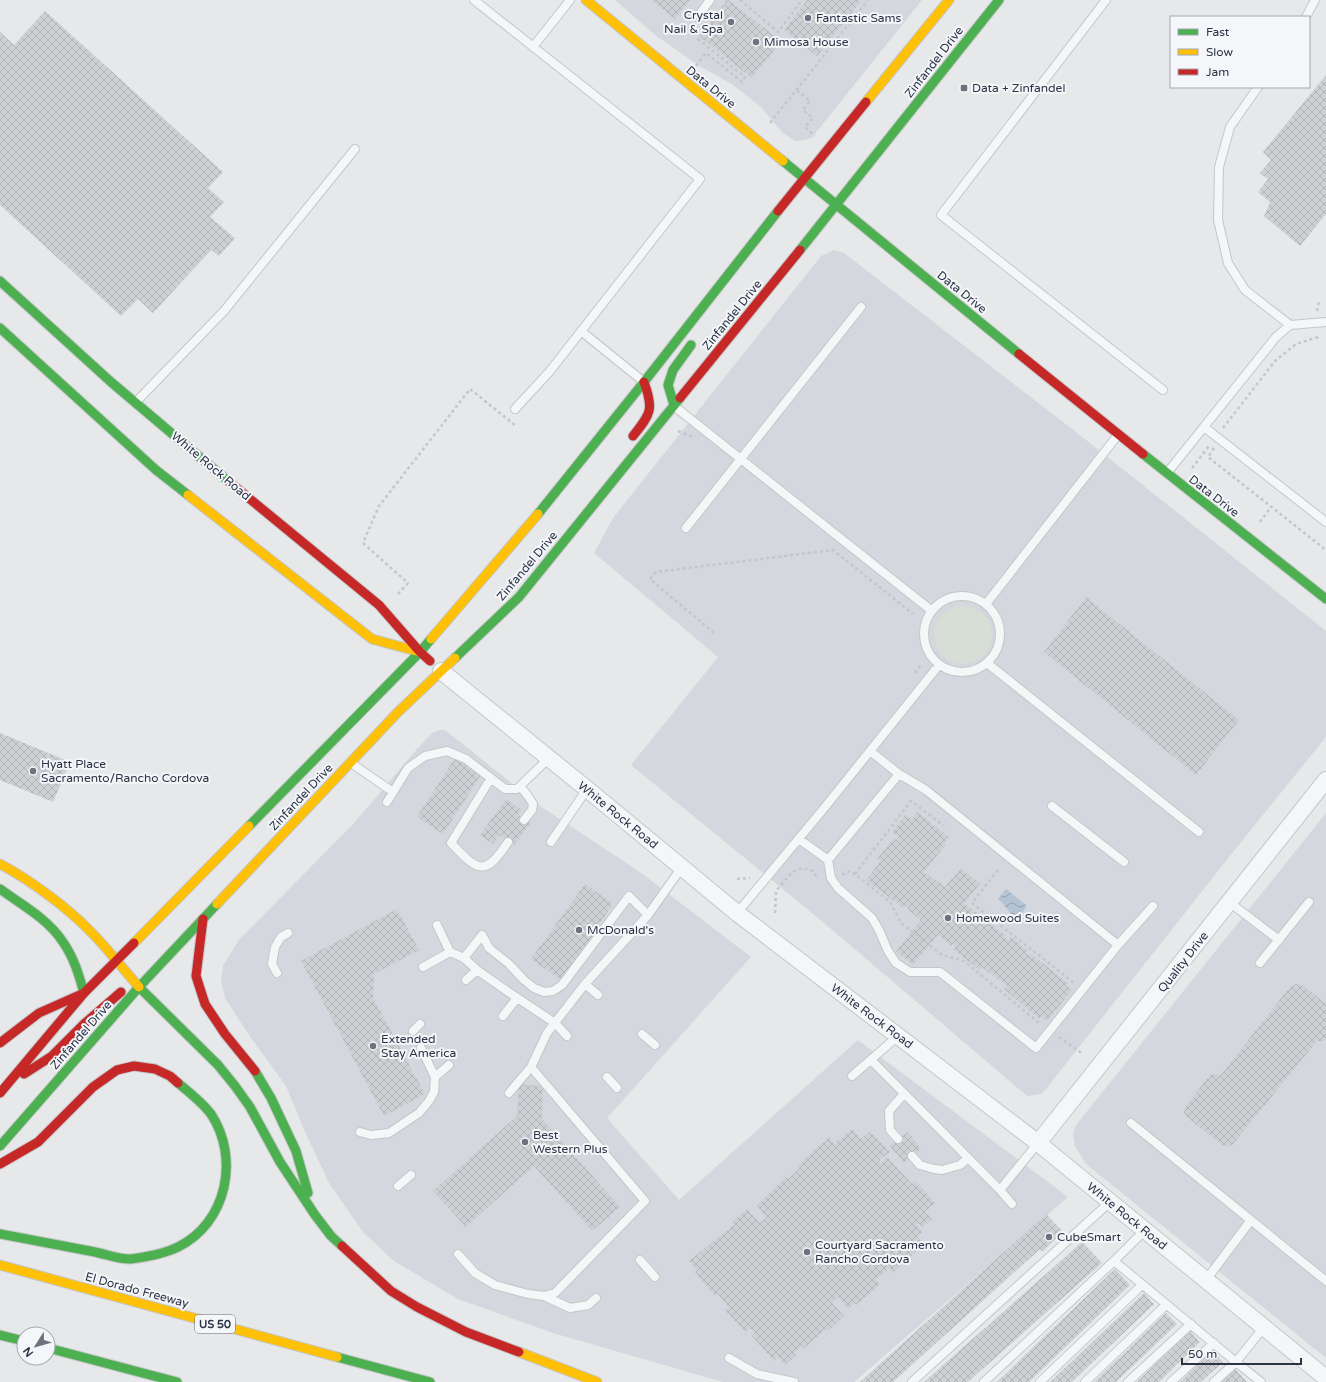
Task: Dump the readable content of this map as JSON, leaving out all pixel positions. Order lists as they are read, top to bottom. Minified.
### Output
{"streets":{"main road":["Zinfandel Drive","Data Drive","White Rock Road","El Dorado Freeway","US 50"],"street":["Quality Drive"]},"crossings":[["Zinfandel Drive","Data Drive"],["Zinfandel Drive","White Rock Road"],["White Rock Road","Quality Drive"]],"places":{"other":["Fantastic Sams","Crystal Nail & Spa","Mimosa House","Hyatt Place Sacramento/Rancho Cordova","Homewood Suites","McDonald's","Extended Stay America","Best Western Plus","CubeSmart","Courtyard Sacramento Rancho Cordova"],"transit":["Data + Zinfandel"]},"legend":["Fast","Slow","Jam"],"scale_bar":"50 m","north":"bottom left"}
